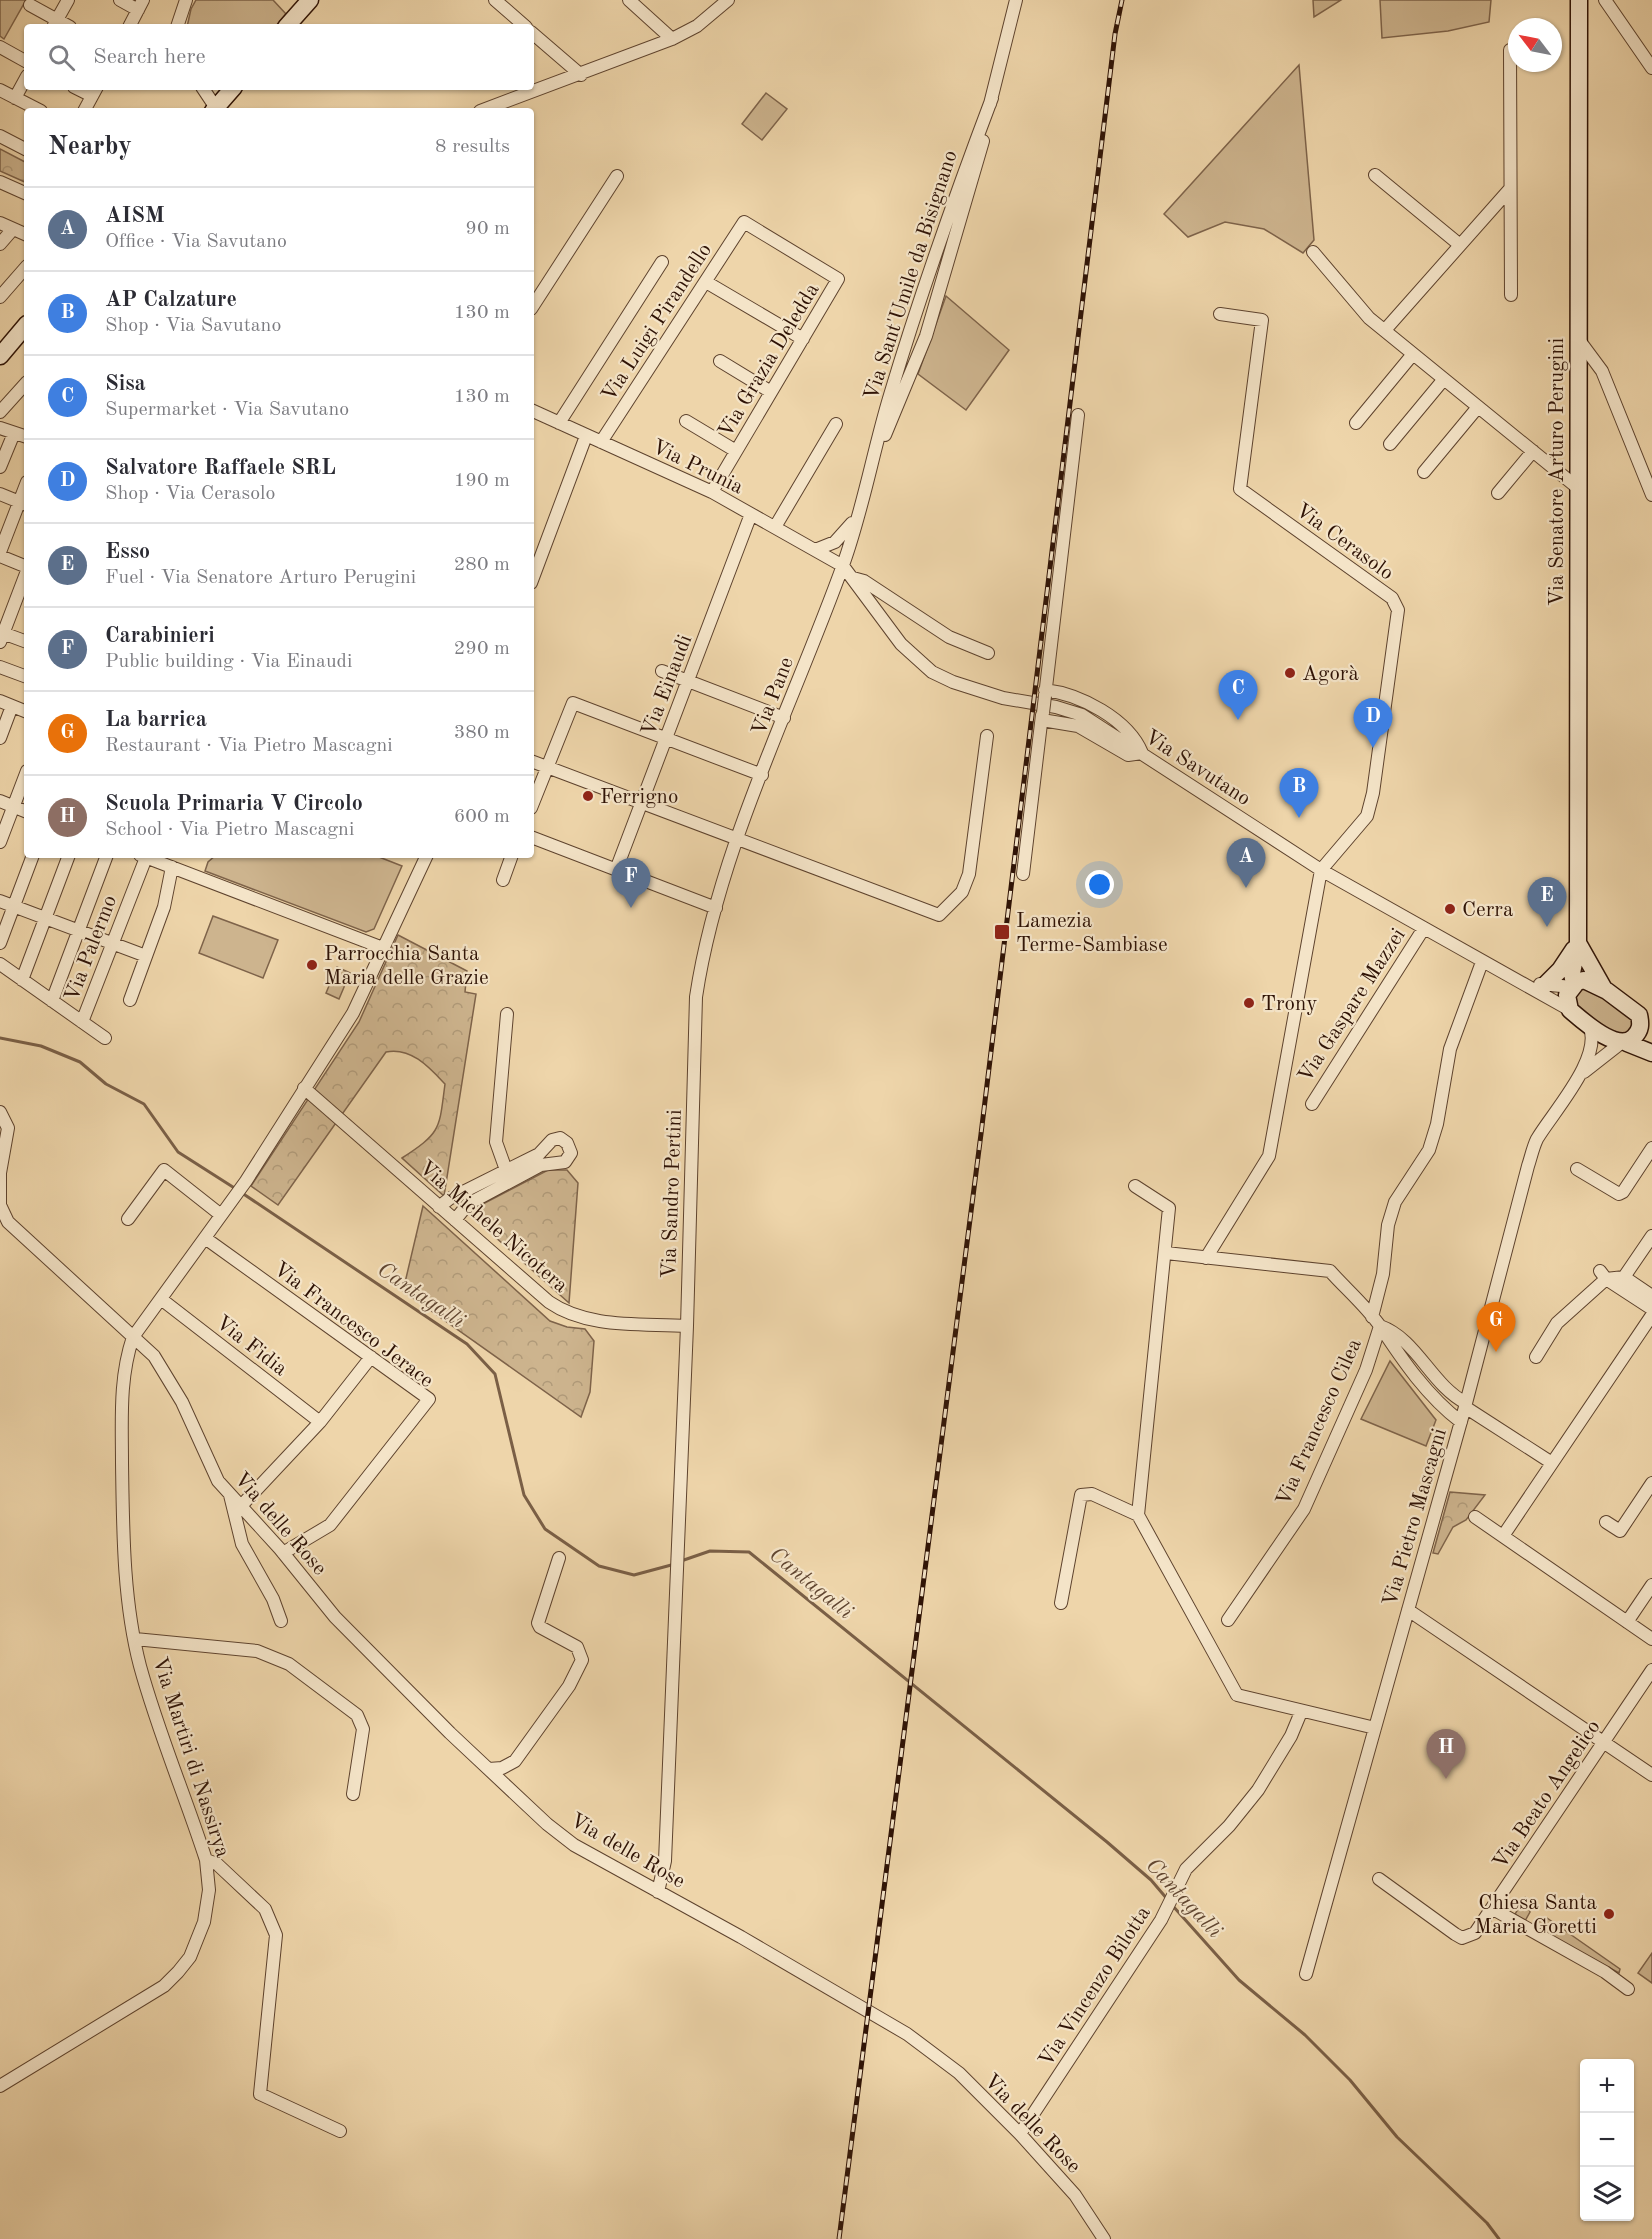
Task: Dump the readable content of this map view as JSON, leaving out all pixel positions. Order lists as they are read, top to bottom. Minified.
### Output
{"streets":{"street":["Via Sant'Umile da Bisignano","Via Luigi Pirandello","Via Grazia Deledda","Via Prunia","Via Senatore Arturo Perugini","Via Cerasolo","Via Einaudi","Via Pane","Via Savutano","Via Palermo","Via Gaspare Mazzei","Via Sandro Pertini","Via Michele Nicotera","Via Francesco Jerace","Via Fidia","Via Francesco Cilea","Via Pietro Mascagni","Via delle Rose","Via Martiri di Nassirya","Via Beato Angelico","Via Vincenzo Bilotta"]},"crossings":[["Via Sant'Umile da Bisignano","Via Prunia"],["Via Sant'Umile da Bisignano","Via Pane"],["Via Sant'Umile da Bisignano","Via Savutano"],["Via Luigi Pirandello","Via Grazia Deledda"],["Via Luigi Pirandello","Via Prunia"],["Via Grazia Deledda","Via Prunia"],["Via Prunia","Via Einaudi"],["Via Prunia","Via Pane"],["Via Prunia","Via Savutano"],["Via Senatore Arturo Perugini","Via Savutano"],["Via Cerasolo","Via Savutano"],["Via Pane","Via Savutano"],["Via Pane","Via Sandro Pertini"],["Via Savutano","Via Gaspare Mazzei"],["Via Savutano","Via Francesco Cilea"],["Via Sandro Pertini","Via Michele Nicotera"],["Via Sandro Pertini","Via delle Rose"],["Via Francesco Jerace","Via delle Rose"],["Via delle Rose","Via Martiri di Nassirya"],["Via delle Rose","Via Vincenzo Bilotta"]],"water":["Cantagalli"],"places":{"other":["Agorà","Ferrigno","Cerra","Parrocchia Santa Maria delle Grazie","Trony","Chiesa Santa Maria Goretti"],"transit":["Lamezia Terme-Sambiase"]},"north":"top left","page":{"search":"Search here","heading":["Nearby","8 results"],"list":[{"mark":"A","name":"AISM","note":"Office · Via Savutano","value":"90 m"},{"mark":"B","name":"AP Calzature","note":"Shop · Via Savutano","value":"130 m"},{"mark":"C","name":"Sisa","note":"Supermarket · Via Savutano","value":"130 m"},{"mark":"D","name":"Salvatore Raffaele SRL","note":"Shop · Via Cerasolo","value":"190 m"},{"mark":"E","name":"Esso","note":"Fuel · Via Senatore Arturo Perugini","value":"280 m"},{"mark":"F","name":"Carabinieri","note":"Public building · Via Einaudi","value":"290 m"},{"mark":"G","name":"La barrica","note":"Restaurant · Via Pietro Mascagni","value":"380 m"},{"mark":"H","name":"Scuola Primaria V Circolo","note":"School · Via Pietro Mascagni","value":"600 m"}],"pins":["C","D","B","A","F","E","G","H"],"map_buttons":["+","−"]}}
